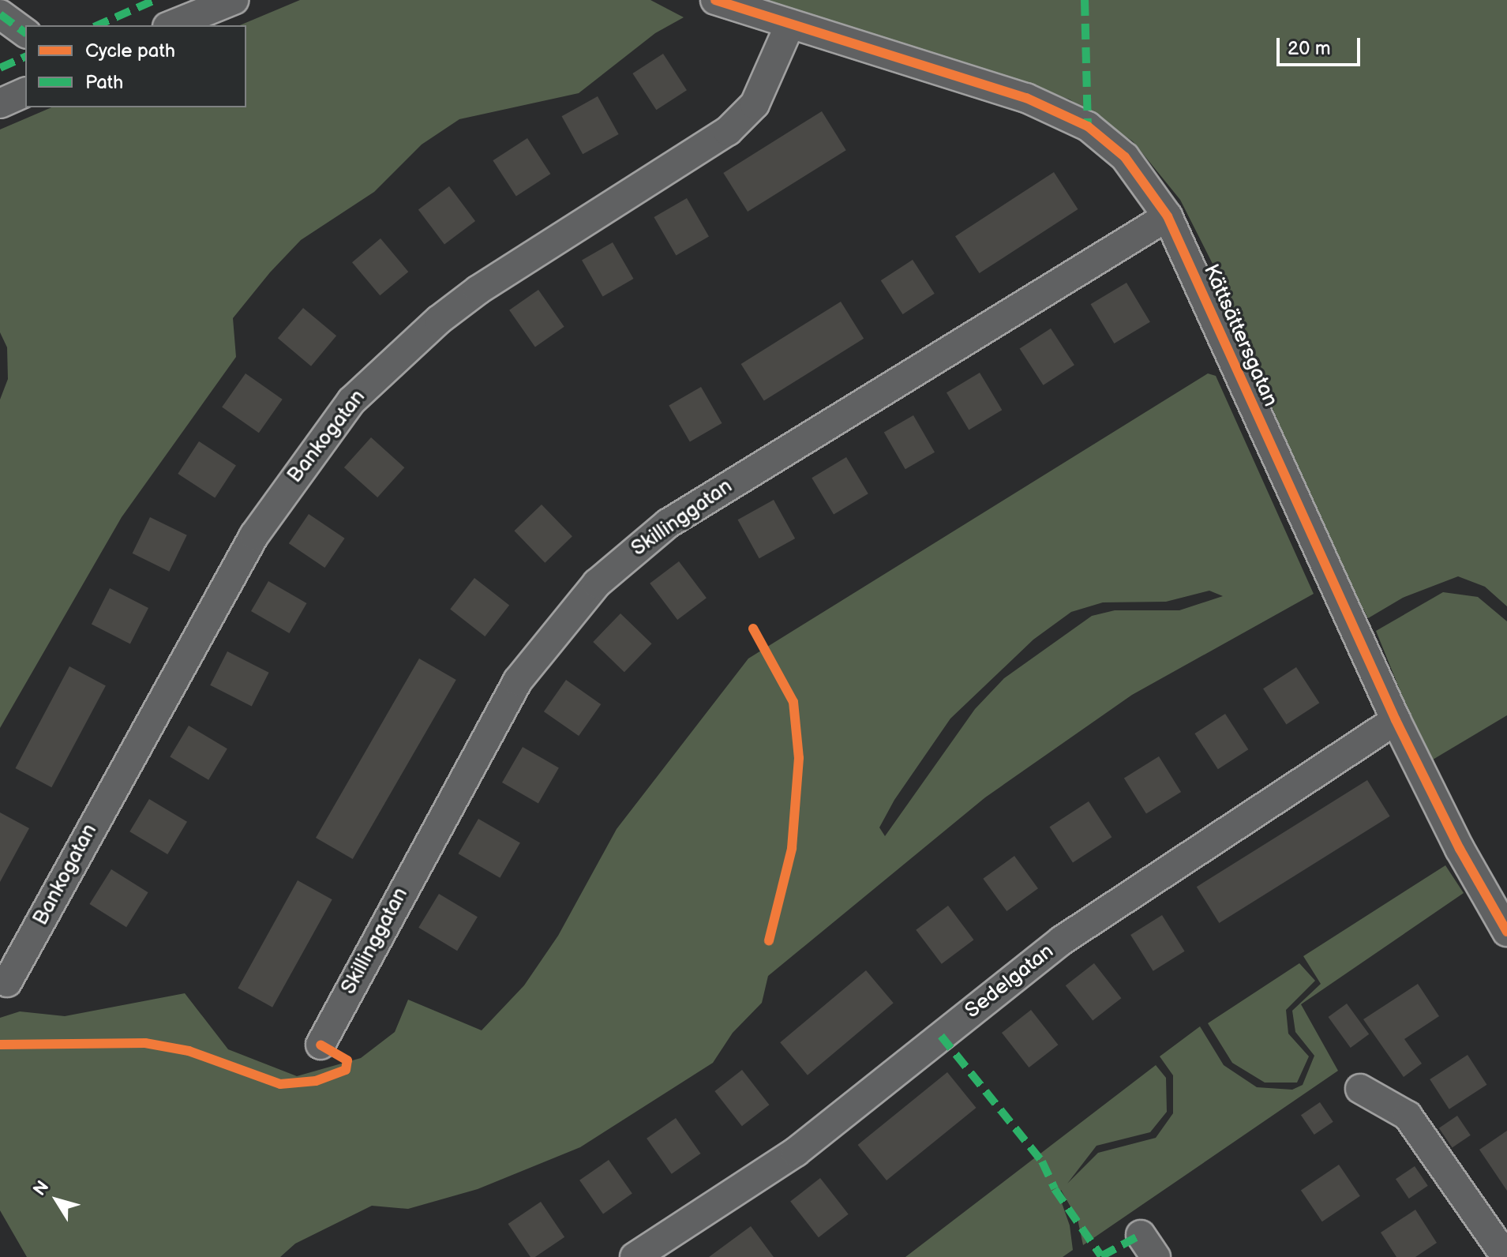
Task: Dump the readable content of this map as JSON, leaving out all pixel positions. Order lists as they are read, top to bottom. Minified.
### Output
{"streets":{"street":["Kättsättersgatan","Bankogatan","Skillinggatan","Sedelgatan"]},"crossings":[["Kättsättersgatan","Bankogatan"],["Kättsättersgatan","Skillinggatan"],["Kättsättersgatan","Sedelgatan"]],"legend":["Cycle path","Path"],"scale_bar":"20 m","north":"top left"}
